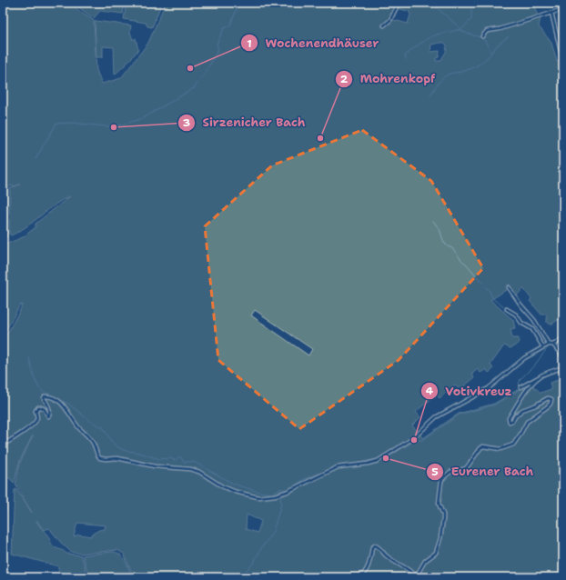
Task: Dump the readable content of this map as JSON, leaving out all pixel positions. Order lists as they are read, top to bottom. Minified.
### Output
{"places":["Wochenendhäuser","Sirzenicher Bach","Mohrenkopf","Votivkreuz","Eurener Bach"]}
